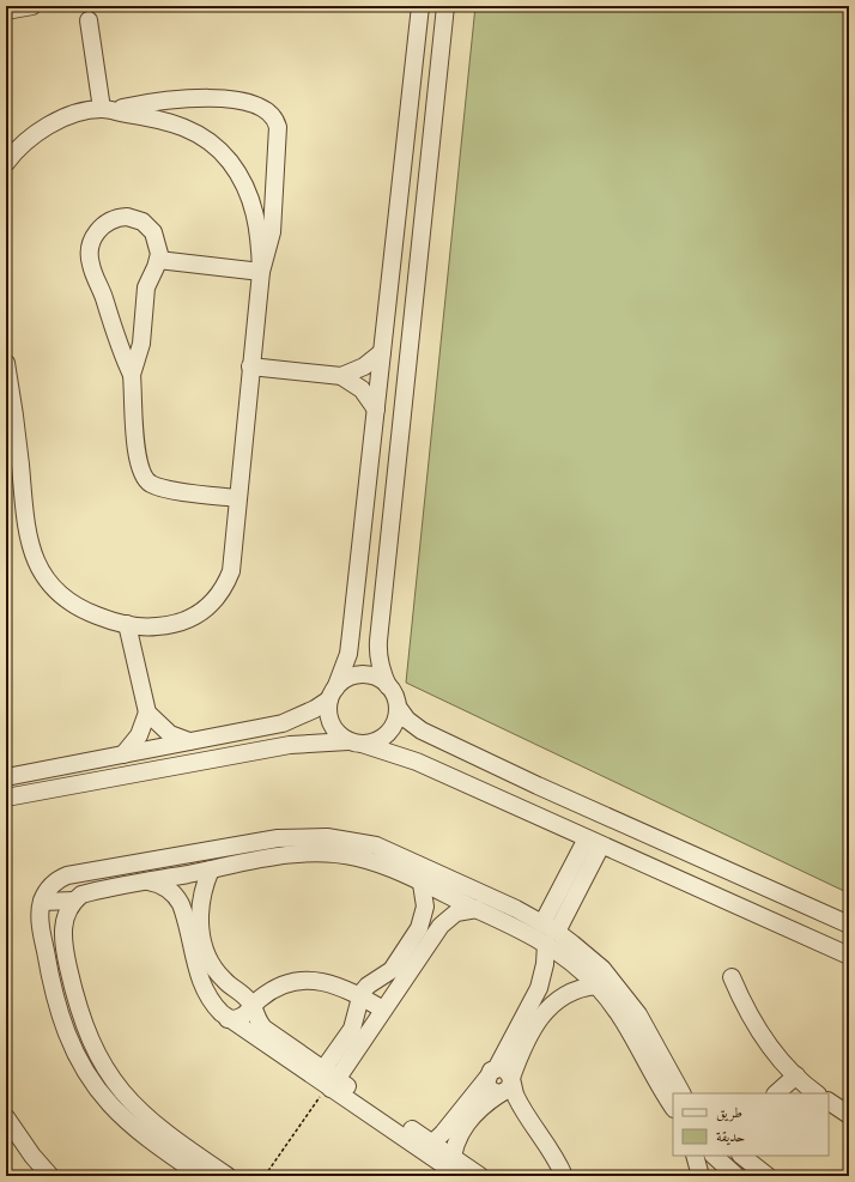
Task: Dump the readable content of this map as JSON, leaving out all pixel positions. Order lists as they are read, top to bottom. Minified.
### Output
{"legend":["طريق","حديقة"]}
